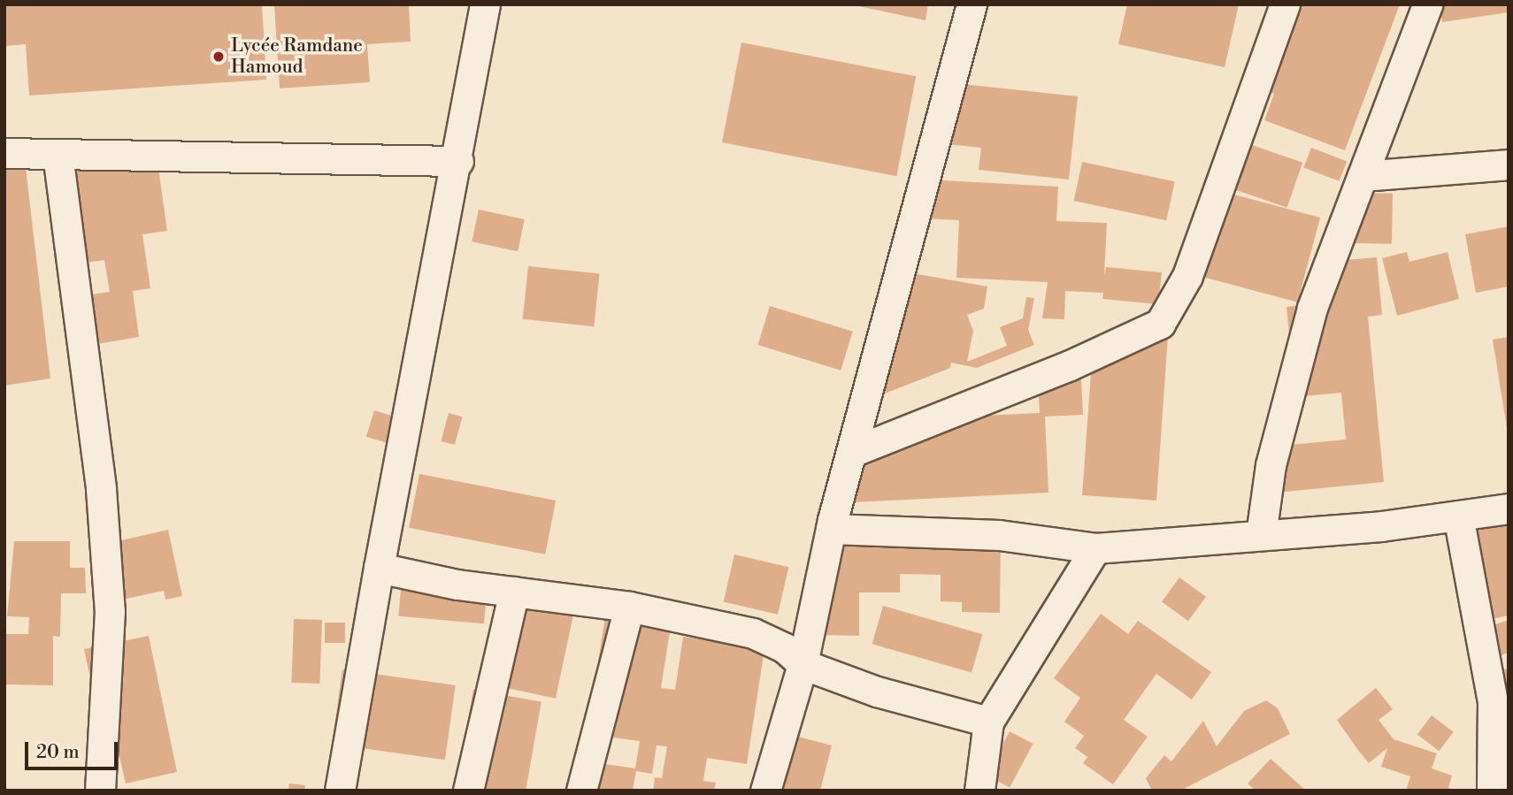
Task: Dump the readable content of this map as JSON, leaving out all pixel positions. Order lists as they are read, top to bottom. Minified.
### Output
{"places":["Lycée Ramdane Hamoud"],"scale_bar":"20 m"}
